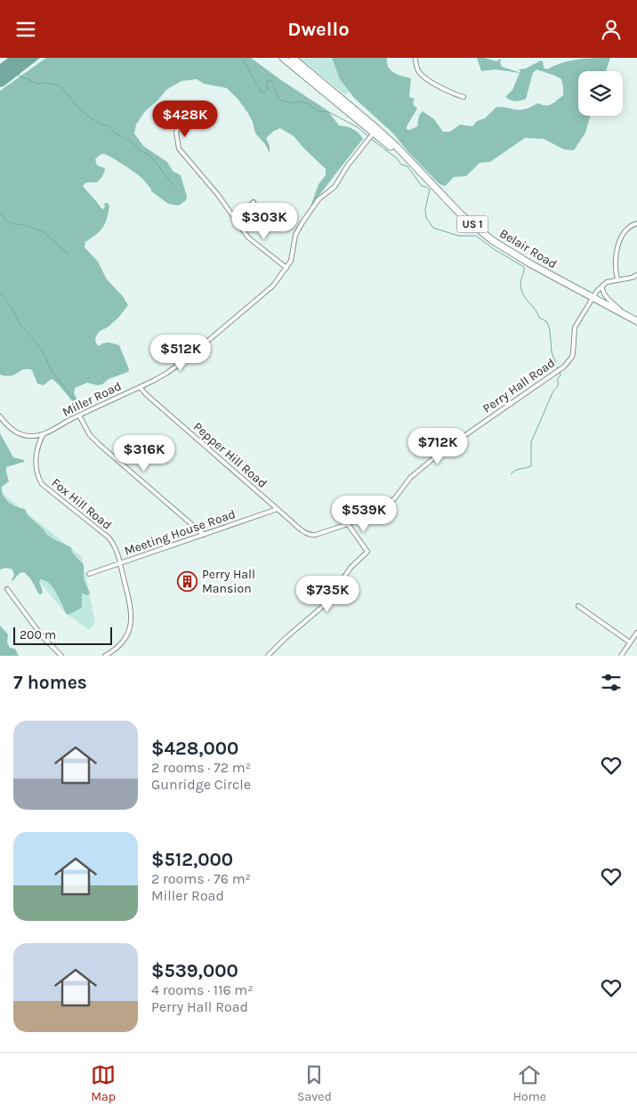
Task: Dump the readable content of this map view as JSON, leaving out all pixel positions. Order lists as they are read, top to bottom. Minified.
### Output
{"streets":{"highway":["US 1","Belair Road"],"street":["Perry Hall Road","Miller Road","Pepper Hill Road","Fox Hill Road","Meeting House Road"]},"crossings":[["Belair Road","Perry Hall Road"],["Belair Road","Miller Road"],["Perry Hall Road","Pepper Hill Road"],["Miller Road","Pepper Hill Road"],["Miller Road","Fox Hill Road"],["Pepper Hill Road","Meeting House Road"],["Fox Hill Road","Meeting House Road"]],"places":{"building":["Perry Hall Mansion"]},"scale_bar":"200 m","page":{"header":"Dwello","price":["$428K","$303K","$512K","$712K","$316K","$539K","$735K"],"scale":"200 m","heading":"7 homes","list":[{"name":"$428,000","note":"2 rooms · 72 m² · Gunridge Circle"},{"name":"$512,000","note":"2 rooms · 76 m² · Miller Road"},{"name":"$539,000","note":"4 rooms · 116 m² · Perry Hall Road"}],"tabs":["Map","Saved","Home"]}}
